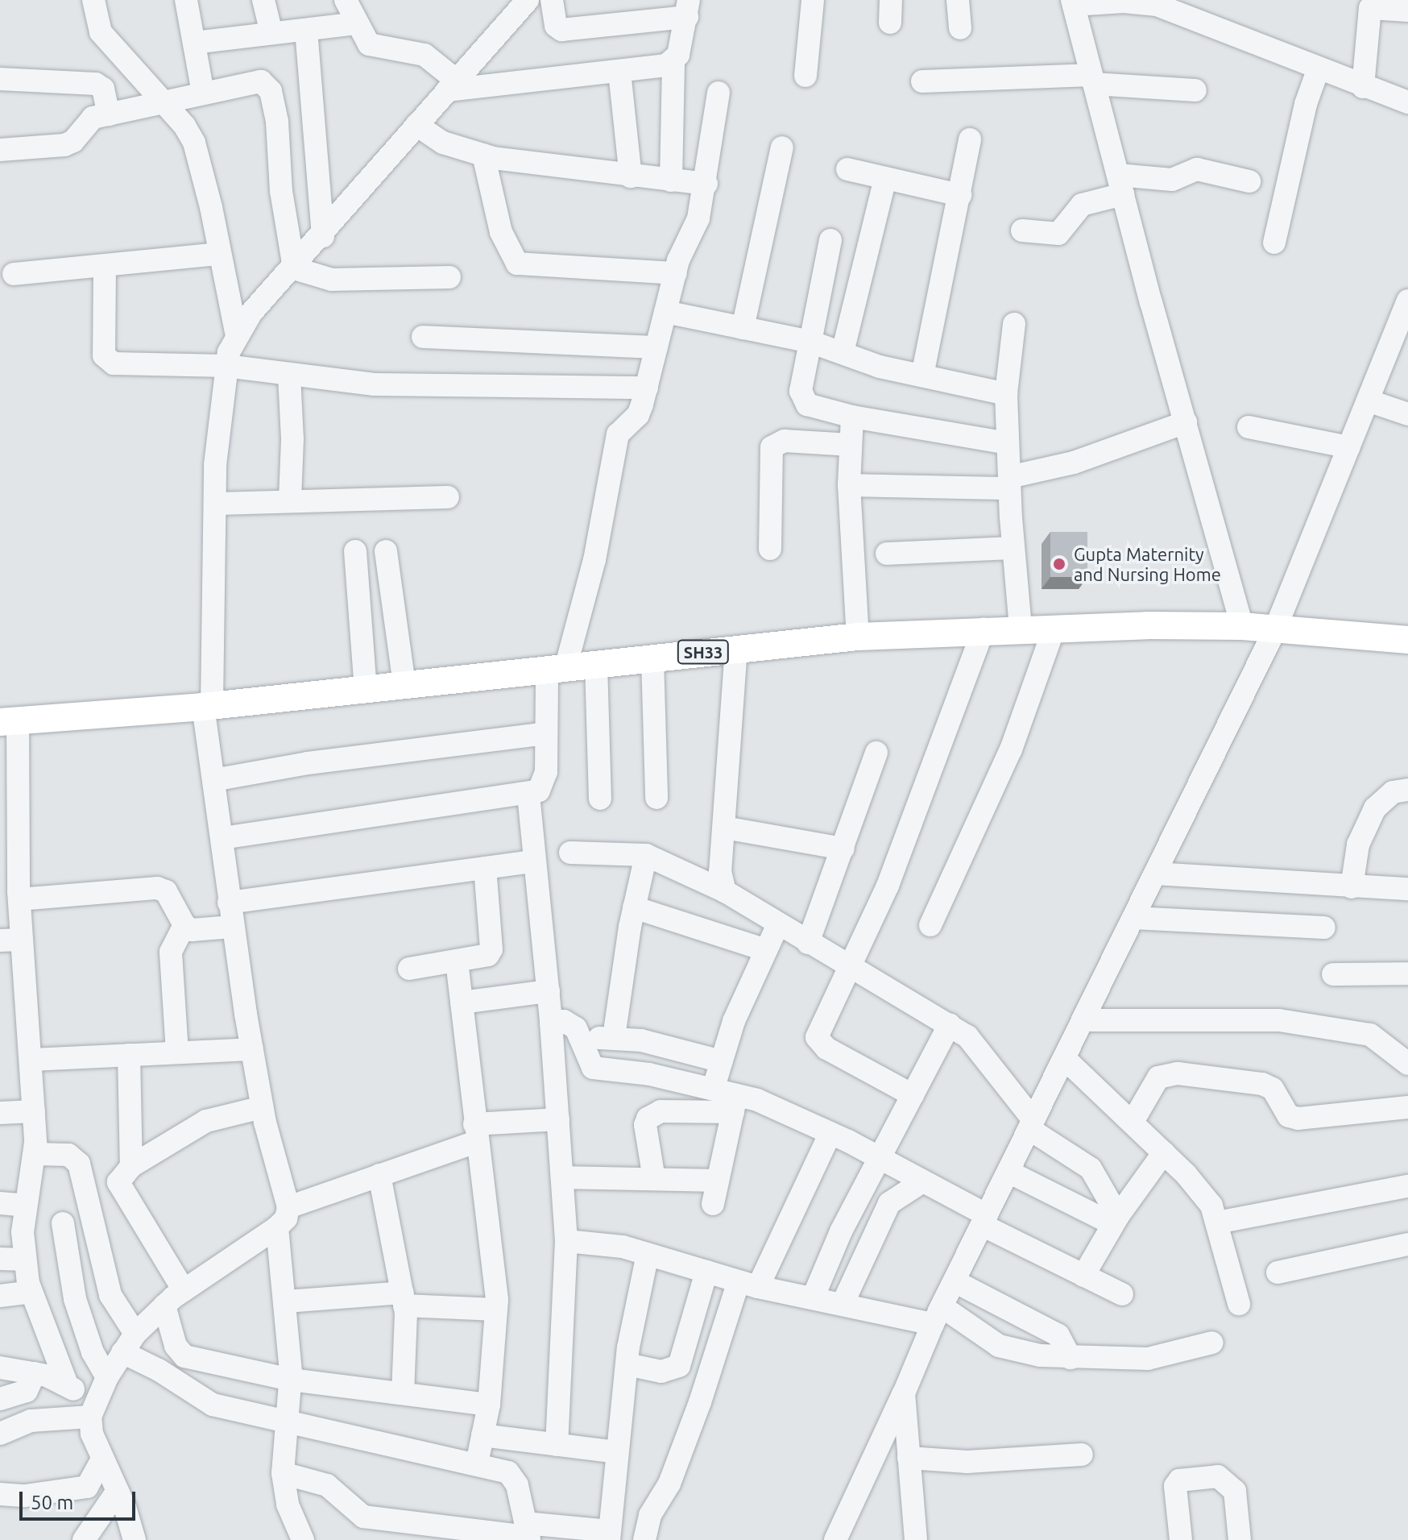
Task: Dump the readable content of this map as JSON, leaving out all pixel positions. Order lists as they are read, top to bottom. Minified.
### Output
{"streets":{"main road":["SH33"]},"places":["Gupta Maternity and Nursing Home"],"scale_bar":"50 m"}
